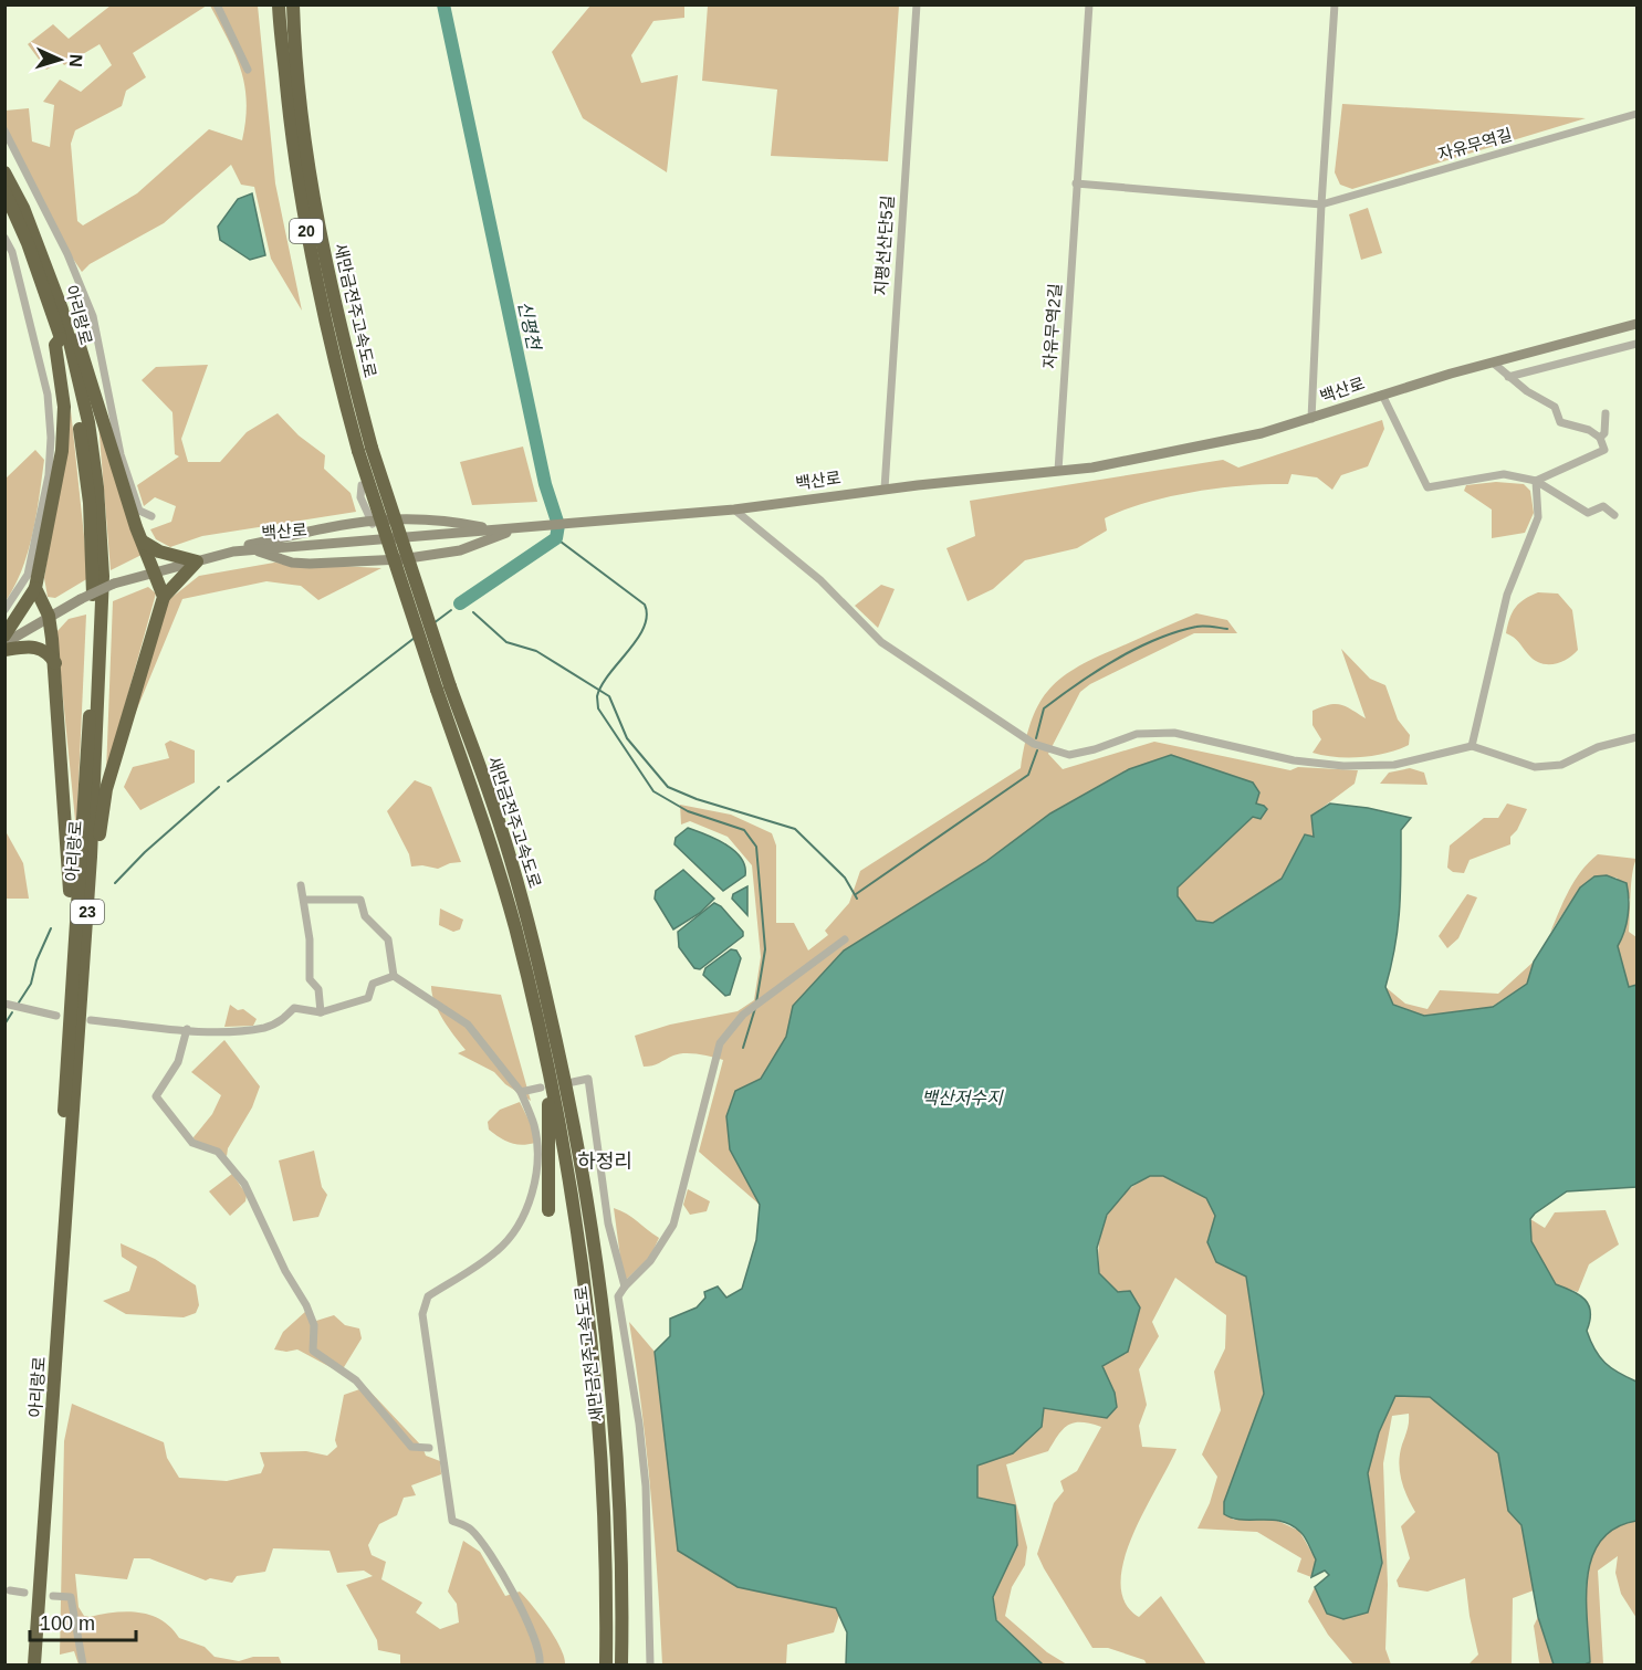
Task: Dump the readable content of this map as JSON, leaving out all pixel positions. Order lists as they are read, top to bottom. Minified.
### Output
{"streets":{"highway":["20","새만금전주고속도로","아리랑로","23"],"main road":["백산로"],"street":["자유무역길","지평선산단5길","자유무역2길"]},"crossings":[["지평선산단5길","백산로"],["자유무역2길","백산로"]],"districts":["하정리"],"water":["신평천","백산저수지"],"scale_bar":"100 m","north":"right"}
